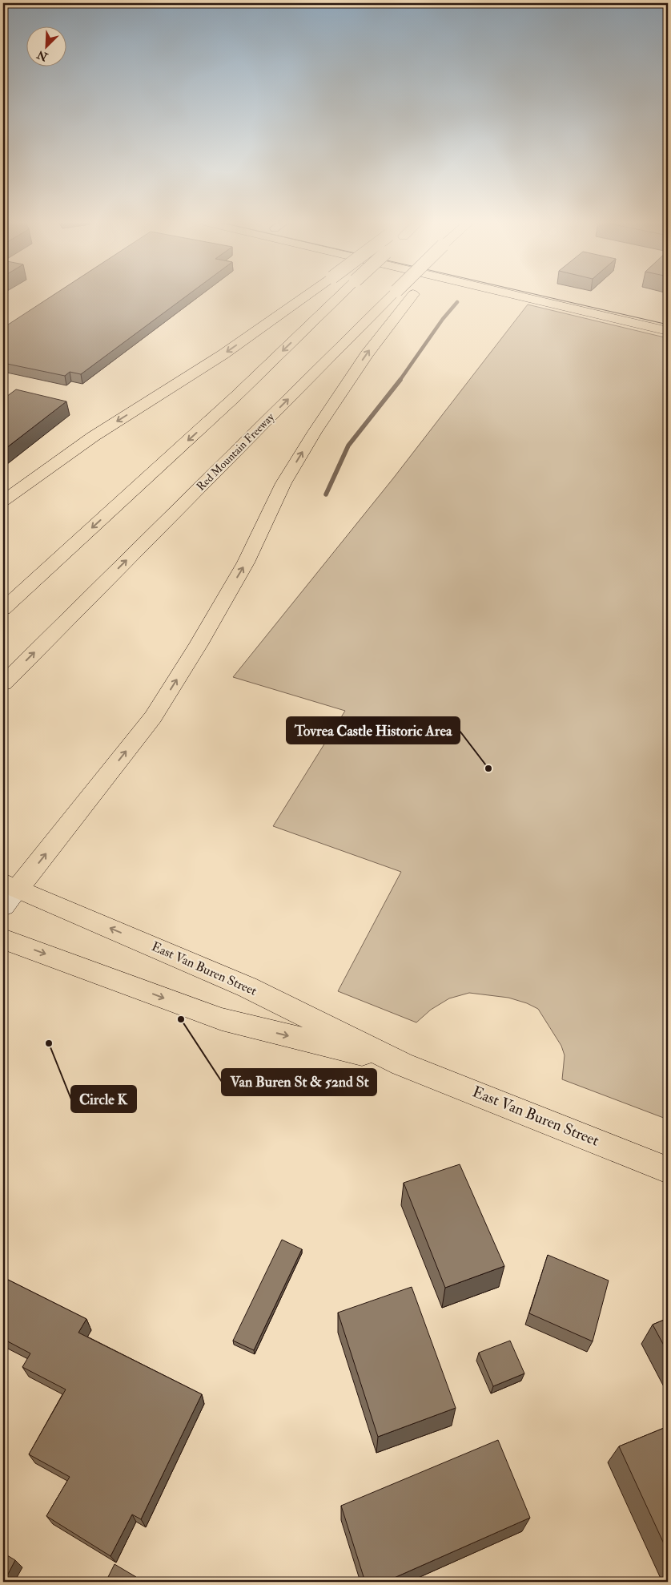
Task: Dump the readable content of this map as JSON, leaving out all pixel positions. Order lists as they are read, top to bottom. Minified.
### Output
{"streets":{"main road":["Red Mountain Freeway","East Van Buren Street"]},"places":["Tovrea Castle Historic Area","Van Buren St & 52nd St","Circle K"],"north":"bottom left"}
